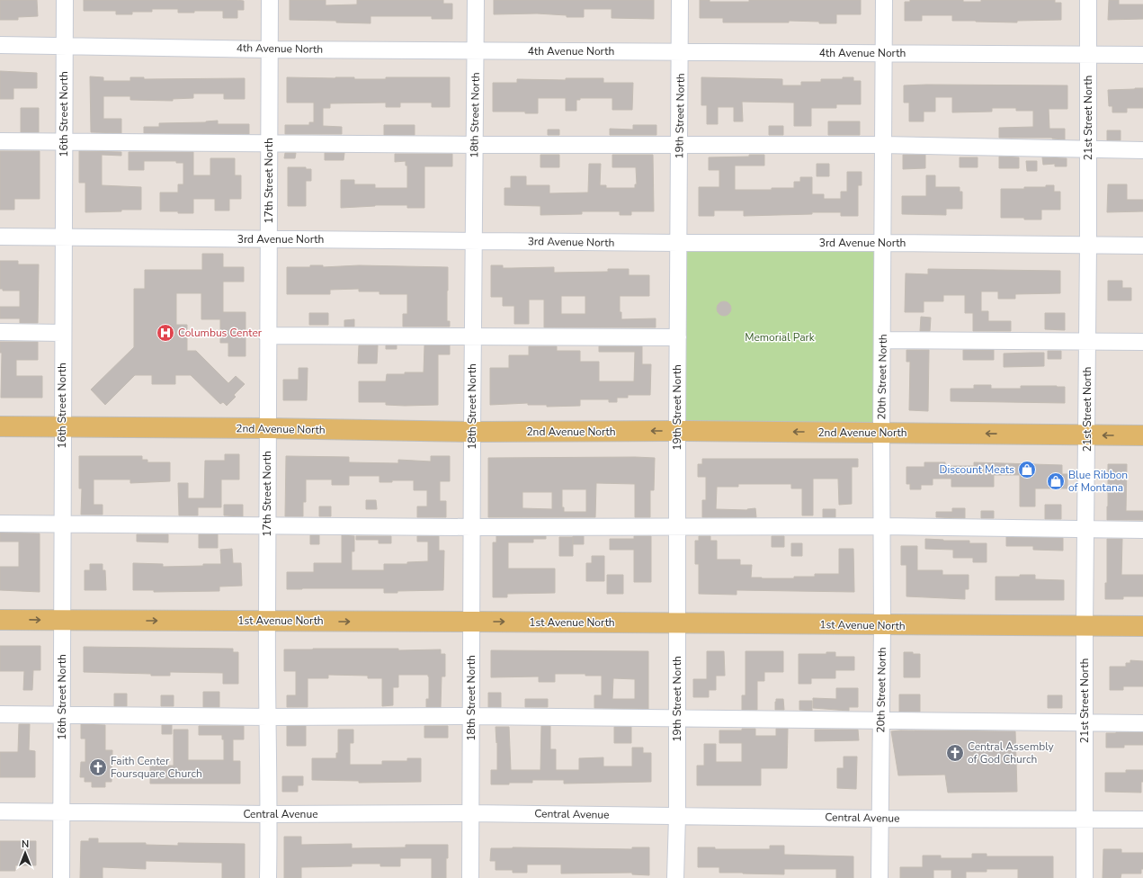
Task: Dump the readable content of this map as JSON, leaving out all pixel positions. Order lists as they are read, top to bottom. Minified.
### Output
{"streets":{"main road":["2nd Avenue North","1st Avenue North"],"street":["4th Avenue North","16th Street North","18th Street North","19th Street North","21st Street North","17th Street North","3rd Avenue North","20th Street North","Central Avenue"]},"crossings":[["4th Avenue North","16th Street North"],["4th Avenue North","18th Street North"],["4th Avenue North","19th Street North"],["4th Avenue North","21st Street North"],["4th Avenue North","17th Street North"],["4th Avenue North","20th Street North"],["16th Street North","3rd Avenue North"],["16th Street North","2nd Avenue North"],["16th Street North","1st Avenue North"],["16th Street North","Central Avenue"],["18th Street North","3rd Avenue North"],["18th Street North","2nd Avenue North"],["18th Street North","1st Avenue North"],["18th Street North","Central Avenue"],["19th Street North","3rd Avenue North"],["19th Street North","2nd Avenue North"],["19th Street North","1st Avenue North"],["19th Street North","Central Avenue"],["21st Street North","3rd Avenue North"],["21st Street North","2nd Avenue North"],["21st Street North","1st Avenue North"],["21st Street North","Central Avenue"],["17th Street North","3rd Avenue North"],["17th Street North","2nd Avenue North"],["17th Street North","1st Avenue North"],["17th Street North","Central Avenue"],["3rd Avenue North","20th Street North"],["20th Street North","2nd Avenue North"],["20th Street North","1st Avenue North"],["20th Street North","Central Avenue"]],"one_way":["2nd Avenue North","1st Avenue North"],"parks":["Memorial Park"],"places":{"hospital":["Columbus Center"],"shop":["Discount Meats","Blue Ribbon of Montana"],"church":["Central Assembly of God Church","Faith Center Foursquare Church"]},"north":"top"}
